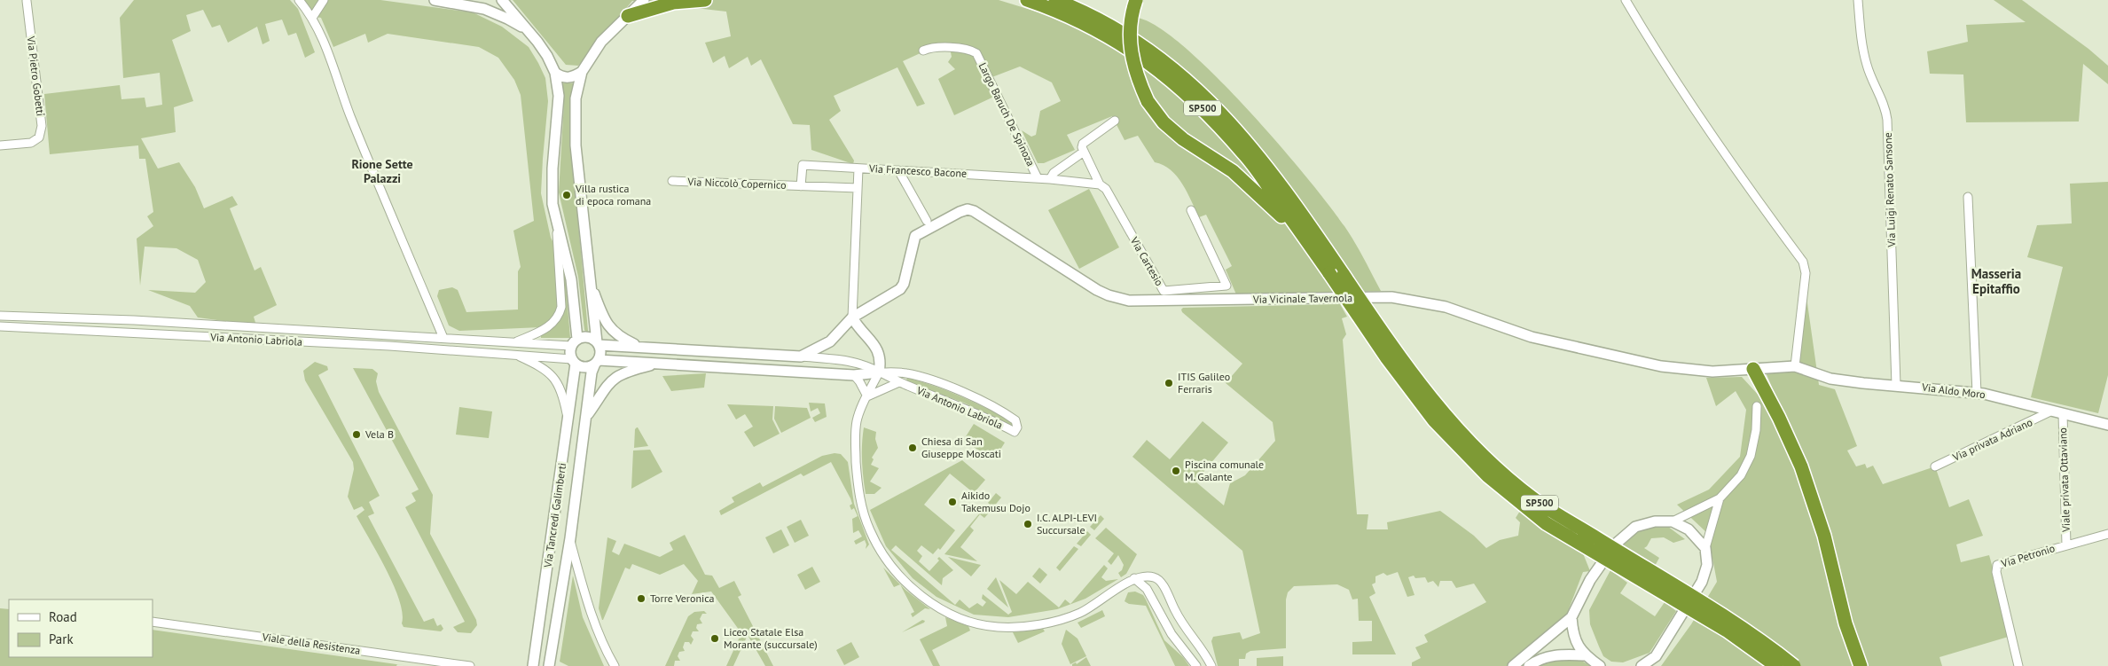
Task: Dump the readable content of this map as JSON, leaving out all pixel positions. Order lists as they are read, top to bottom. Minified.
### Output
{"streets":{"highway":["SP500"],"street":["Via Pietro Gobetti","Largo Baruch De Spinoza","Via Francesco Bacone","Via Niccolò Copernico","Via Luigi Renato Sansone","Via Cartesio","Via Vicinale Tavernola","Via Antonio Labriola","Via Aldo Moro","Via privata Adriano","Viale privata Ottaviano","Via Tancredi Galimberti","Via Petronio","Viale della Resistenza"]},"crossings":[["Largo Baruch De Spinoza","Via Francesco Bacone"],["Via Francesco Bacone","Via Niccolò Copernico"],["Via Francesco Bacone","Via Cartesio"],["Via Francesco Bacone","Via Vicinale Tavernola"],["Via Luigi Renato Sansone","Via Aldo Moro"],["Via Vicinale Tavernola","Via Aldo Moro"],["Via Antonio Labriola","Via Tancredi Galimberti"],["Via Aldo Moro","Via privata Adriano"],["Via Aldo Moro","Viale privata Ottaviano"],["Viale privata Ottaviano","Via Petronio"]],"districts":["Rione Sette Palazzi","Masseria Epitaffio"],"places":["Villa rustica di epoca romana","ITIS Galileo Ferraris","Vela B","Chiesa di San Giuseppe Moscati","Piscina comunale M. Galante","Aikido Takemusu Dojo","I.C. ALPI-LEVI Succursale","Torre Veronica","Liceo Statale Elsa Morante (succursale)"],"legend":["Road","Park"]}
